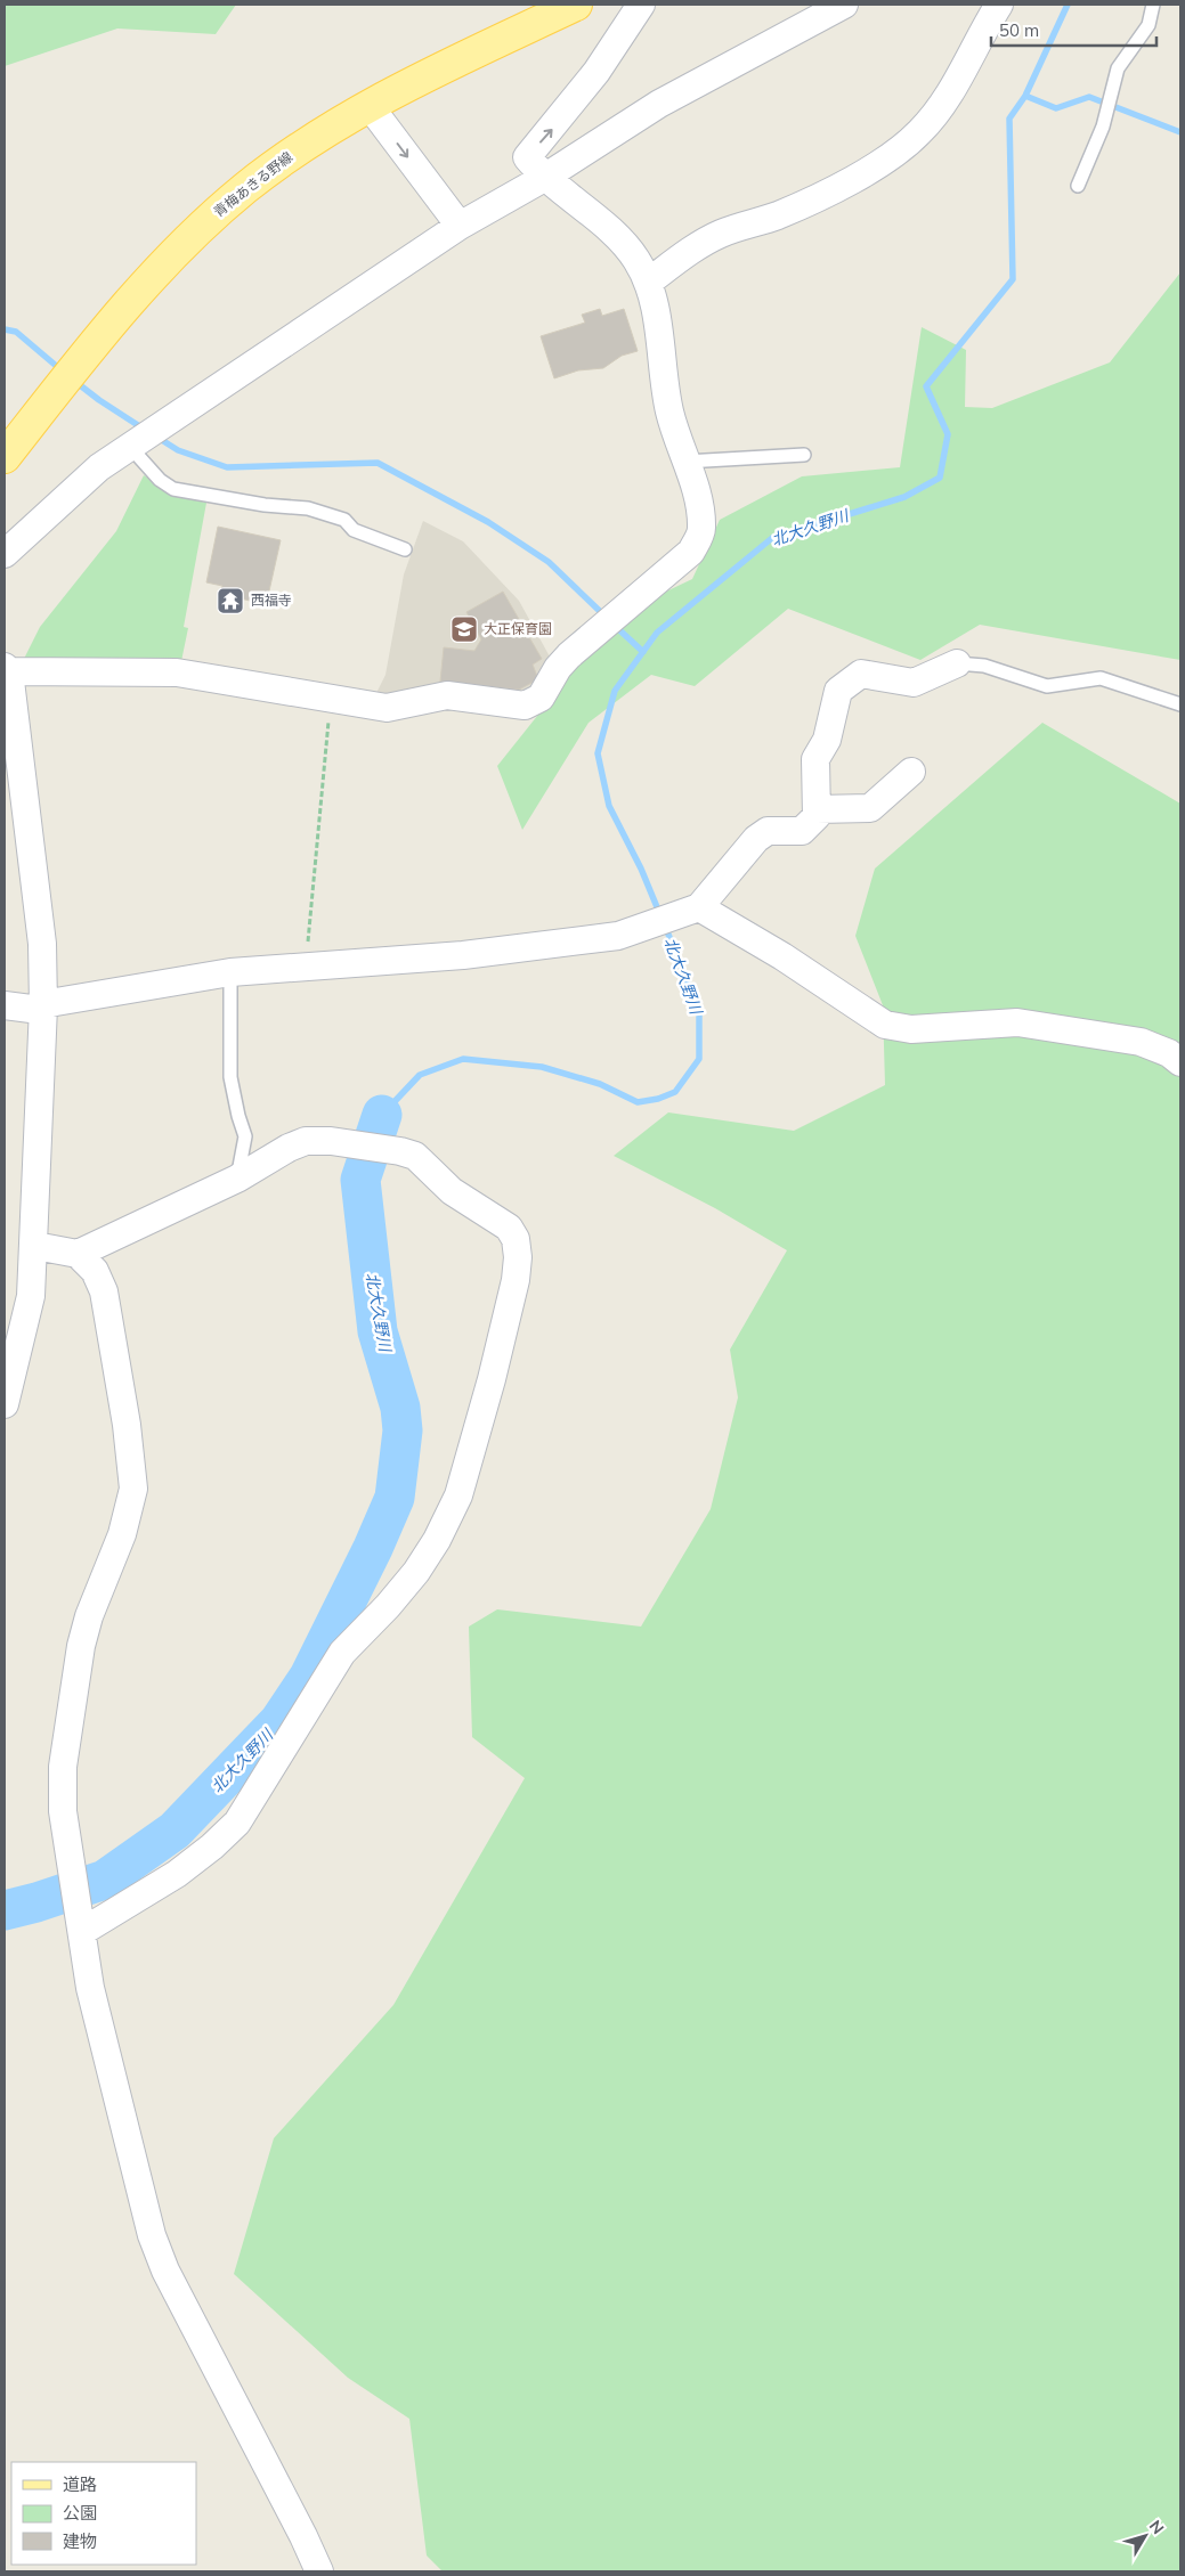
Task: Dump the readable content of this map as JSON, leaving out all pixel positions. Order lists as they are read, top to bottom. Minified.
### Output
{"streets":{"main road":["青梅あきる野線"]},"water":["北大久野川"],"places":{"temple":["西福寺"],"school or university":["大正保育園"]},"legend":["道路","公園","建物"],"scale_bar":"50 m","north":"top right"}
